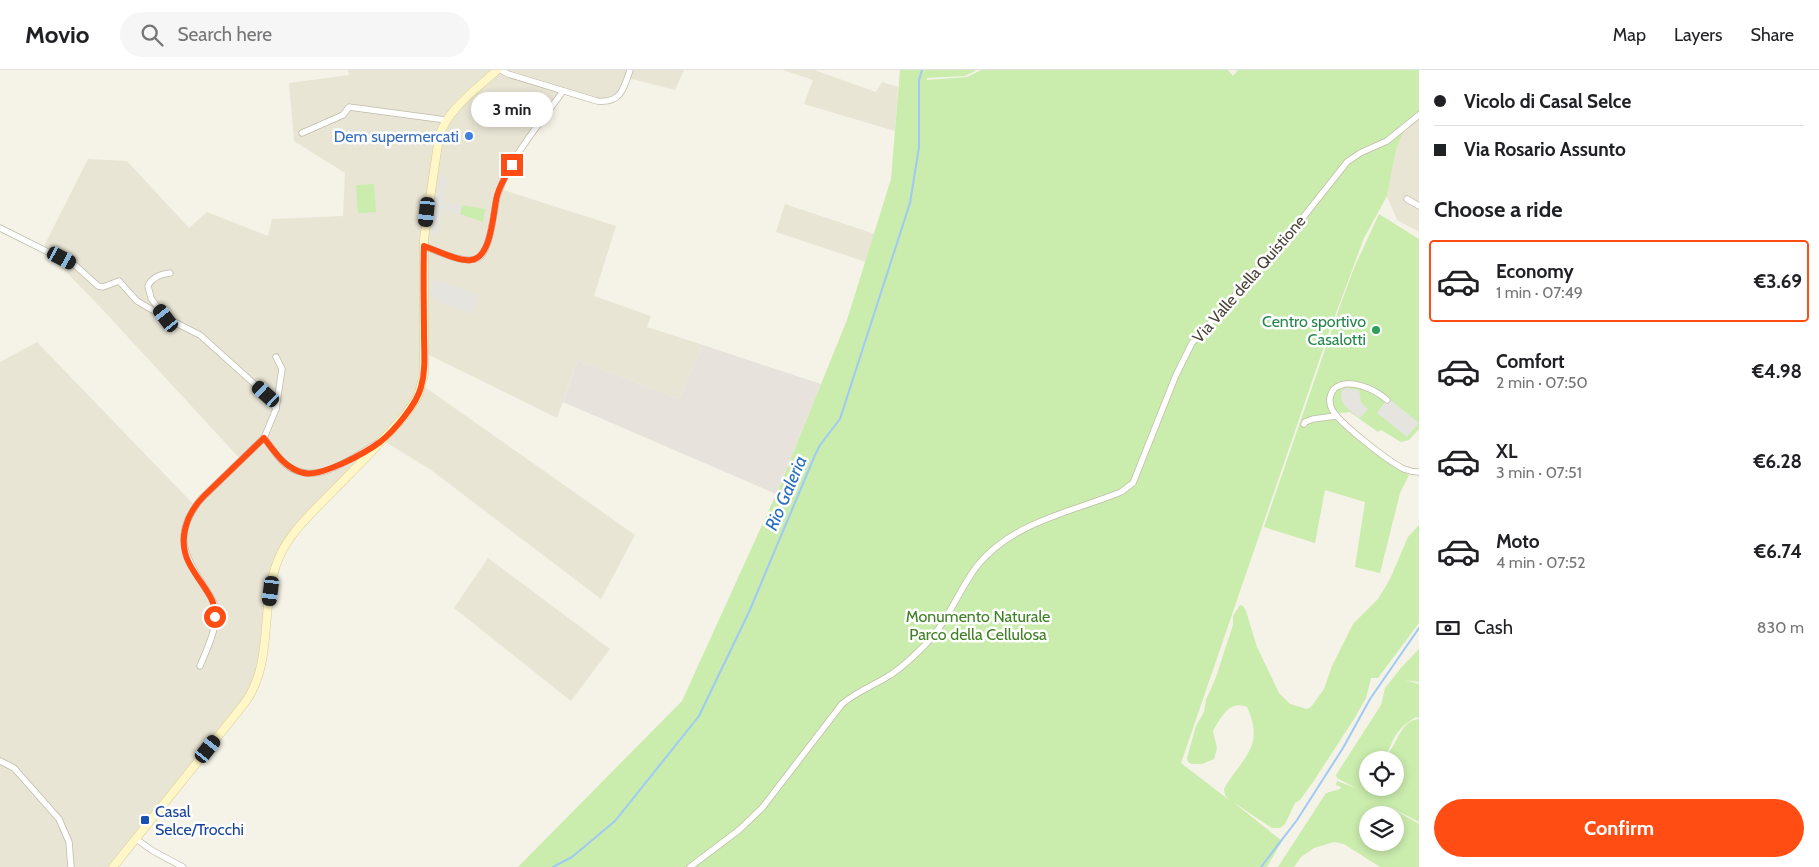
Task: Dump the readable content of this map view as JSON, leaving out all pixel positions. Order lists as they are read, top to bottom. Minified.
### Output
{"streets":{"street":["Via Valle della Quistione"]},"water":["Rio Galeria"],"parks":["Monumento Naturale Parco della Cellulosa"],"places":{"other":["Dem supermercati","Centro sportivo Casalotti"],"transit":["Casal Selce/Trocchi"]},"page":{"header":"Movio","search":"Search here","nav":["Map","Layers","Share"],"banner":["Vicolo di Casal Selce","Via Rosario Assunto"],"bubble":"3 min","heading":"Choose a ride","list":[{"name":"Economy","note":"1 min · 07:49","value":"€3.69"},{"name":"Comfort","note":"2 min · 07:50","value":"€4.98"},{"name":"XL","note":"3 min · 07:51","value":"€6.28"},{"name":"Moto","note":"4 min · 07:52","value":"€6.74"}],"pay":["Cash","830 m"],"buttons":"Confirm"}}
